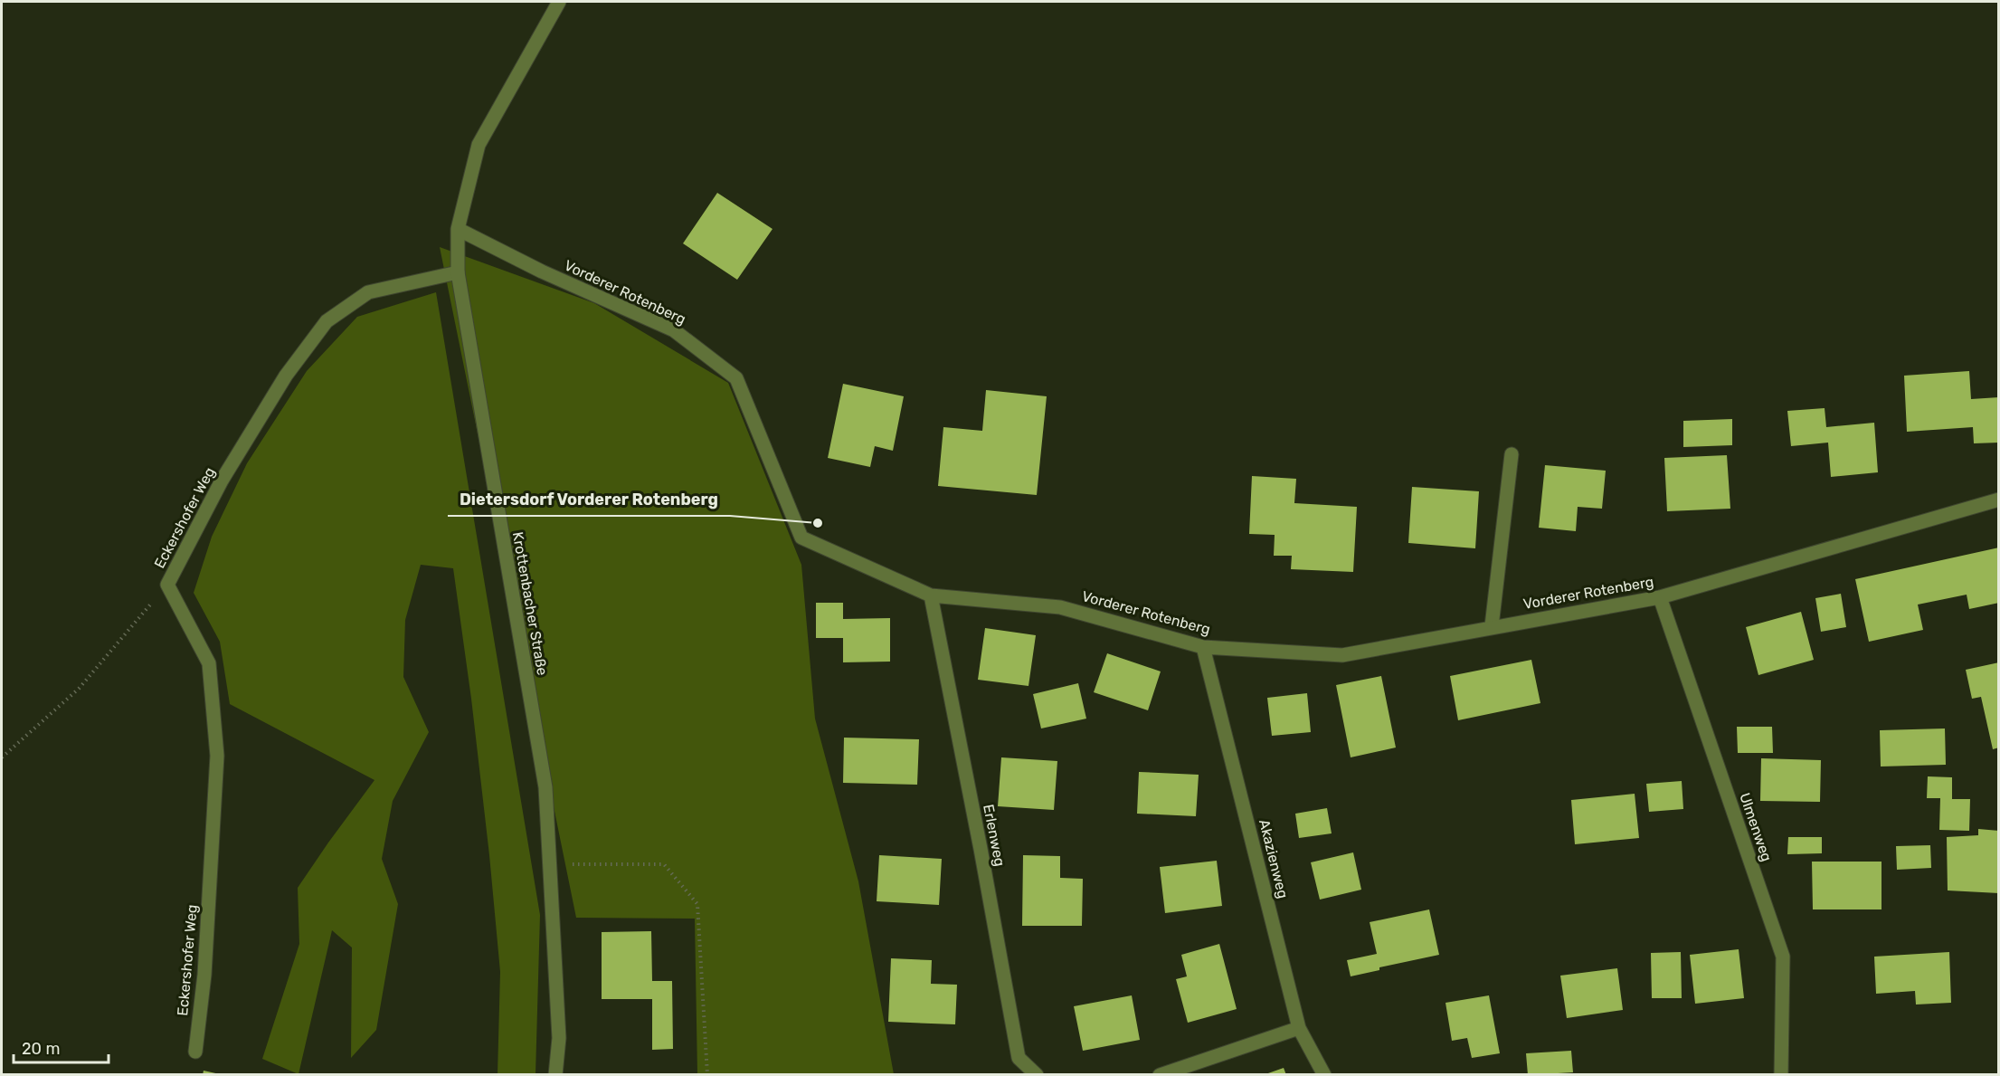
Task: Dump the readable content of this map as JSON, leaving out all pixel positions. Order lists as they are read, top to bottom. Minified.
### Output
{"streets":{"street":["Vorderer Rotenberg","Eckershofer Weg","Krottenbacher Straße","Ulmenweg","Erlenweg","Akazienweg"]},"crossings":[["Vorderer Rotenberg","Krottenbacher Straße"],["Vorderer Rotenberg","Ulmenweg"],["Vorderer Rotenberg","Erlenweg"],["Vorderer Rotenberg","Akazienweg"],["Eckershofer Weg","Krottenbacher Straße"]],"places":["Dietersdorf Vorderer Rotenberg"],"scale_bar":"20 m"}
